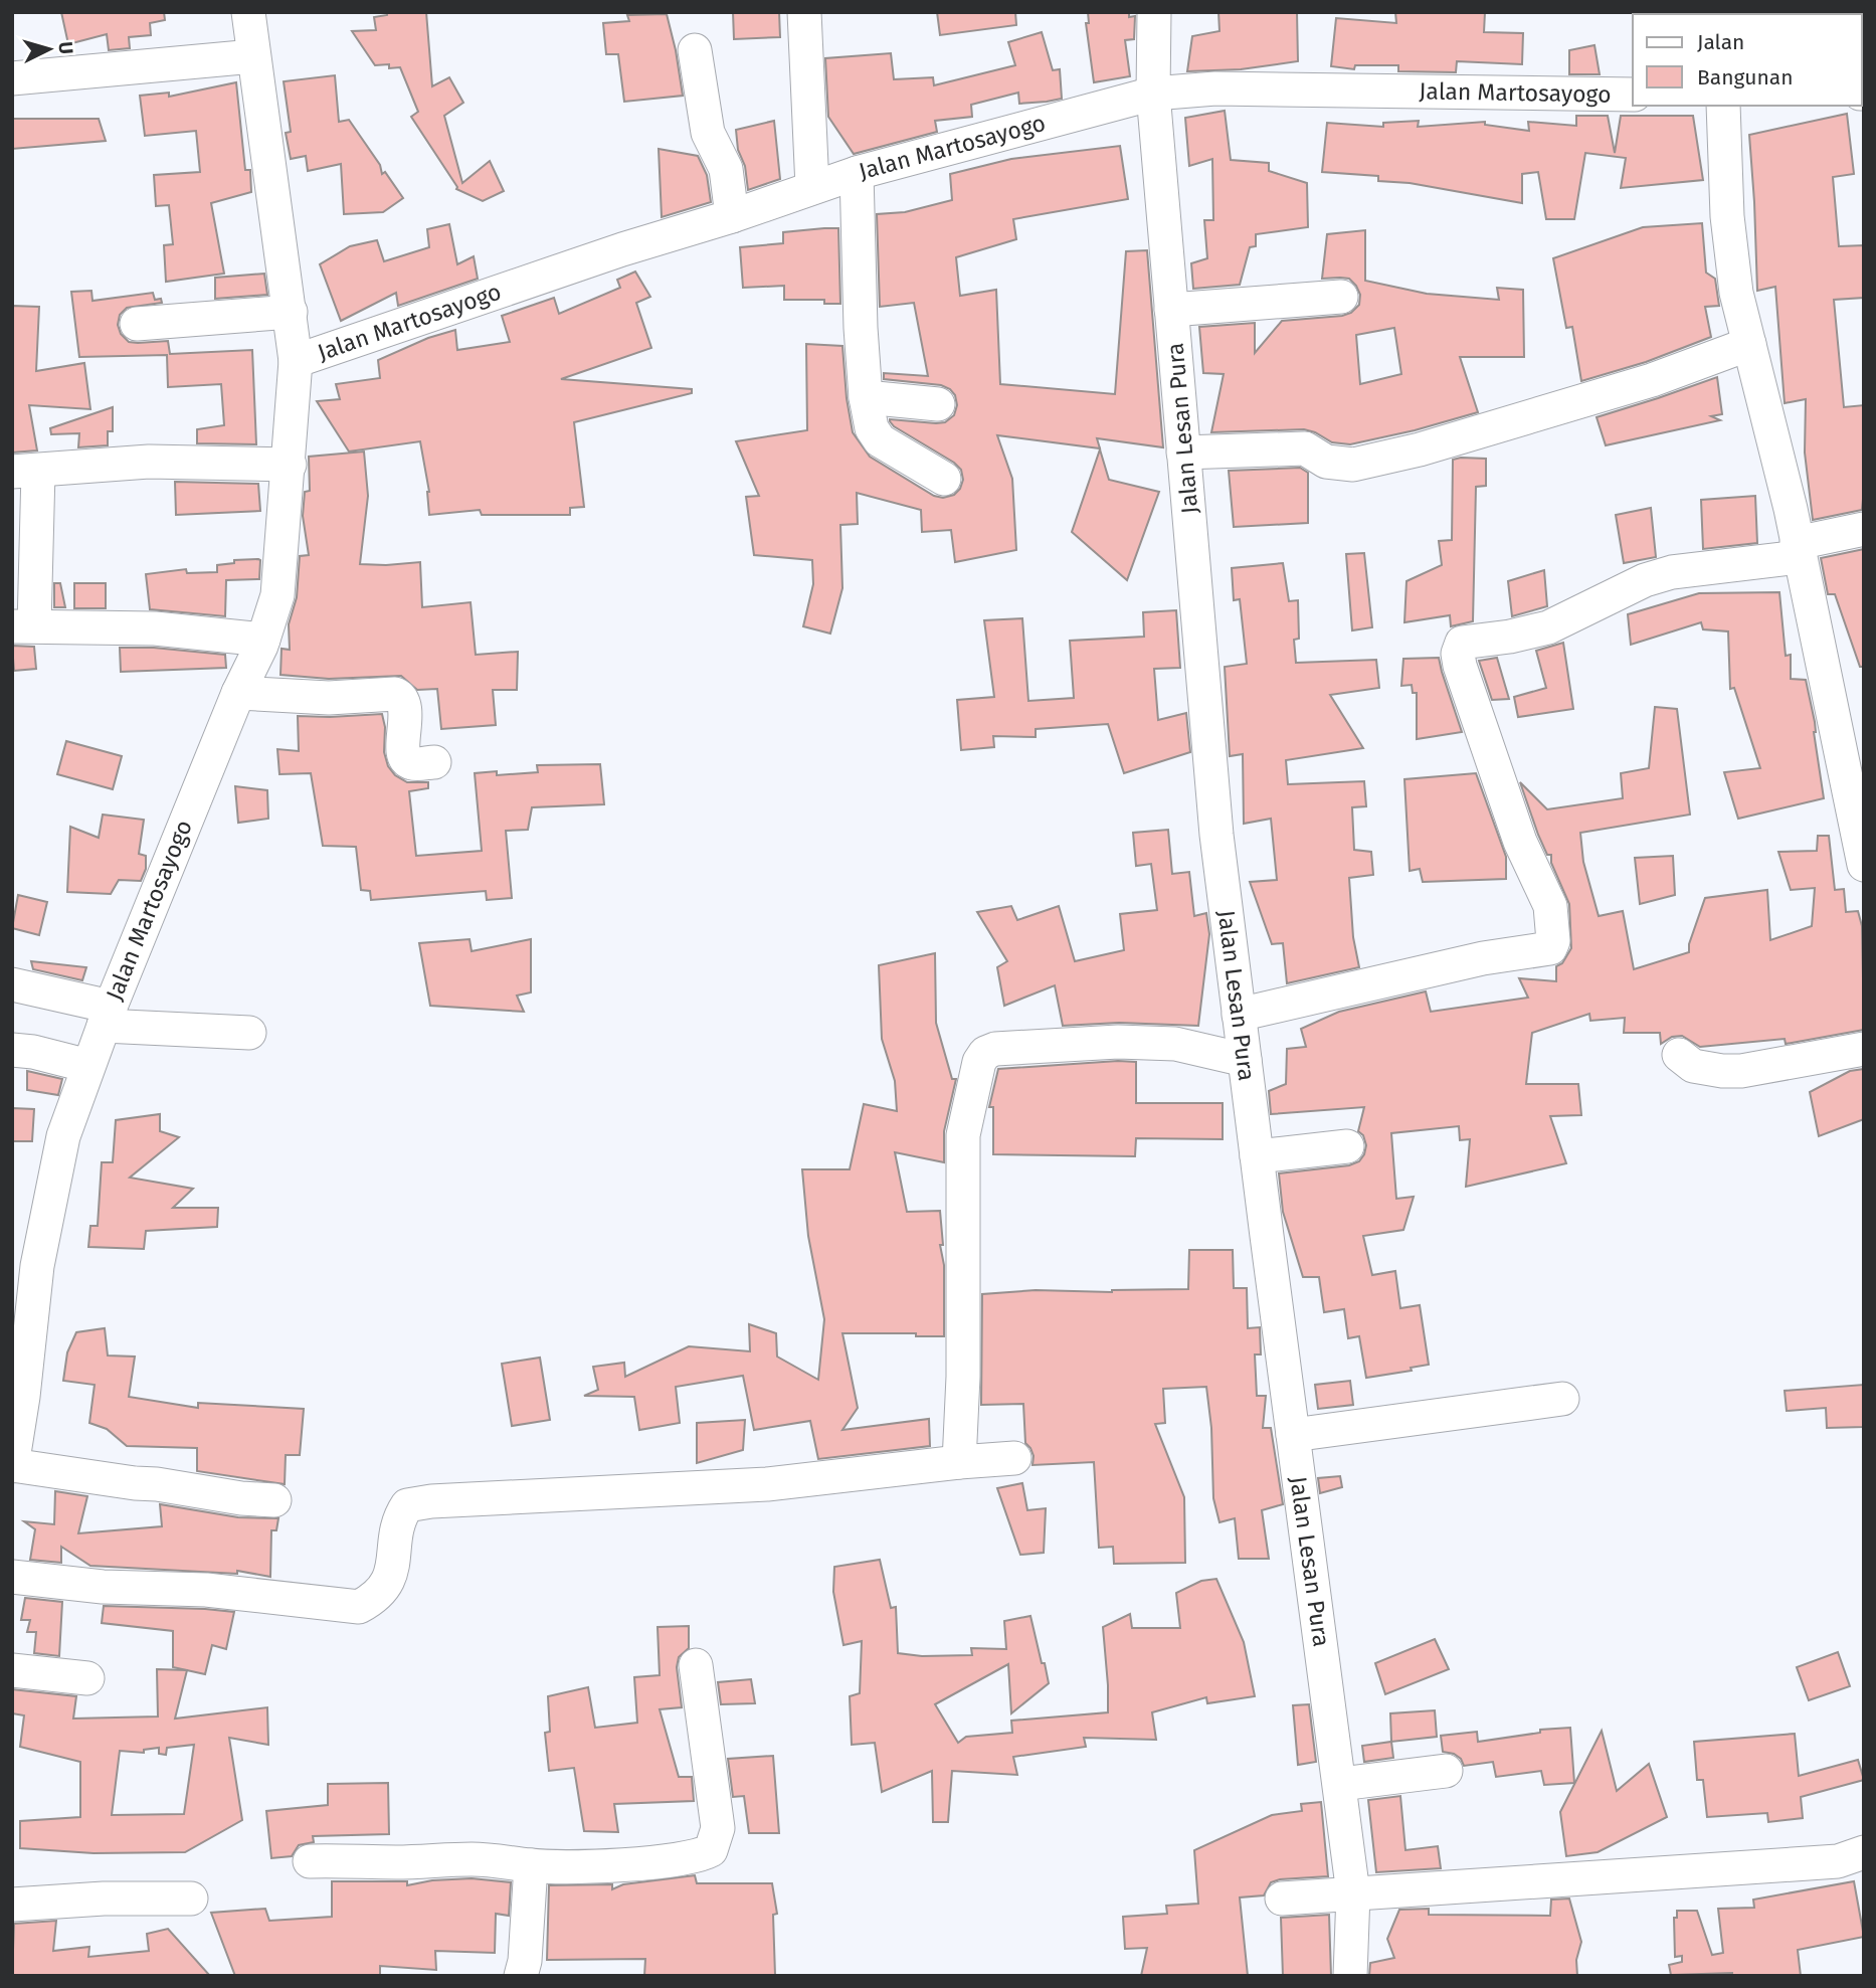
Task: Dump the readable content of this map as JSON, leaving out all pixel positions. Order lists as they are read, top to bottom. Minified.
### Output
{"streets":{"street":["Jalan Martosayogo","Jalan Lesan Pura"]},"crossings":[["Jalan Martosayogo","Jalan Lesan Pura"]],"legend":["Jalan","Bangunan"],"north":"right"}
